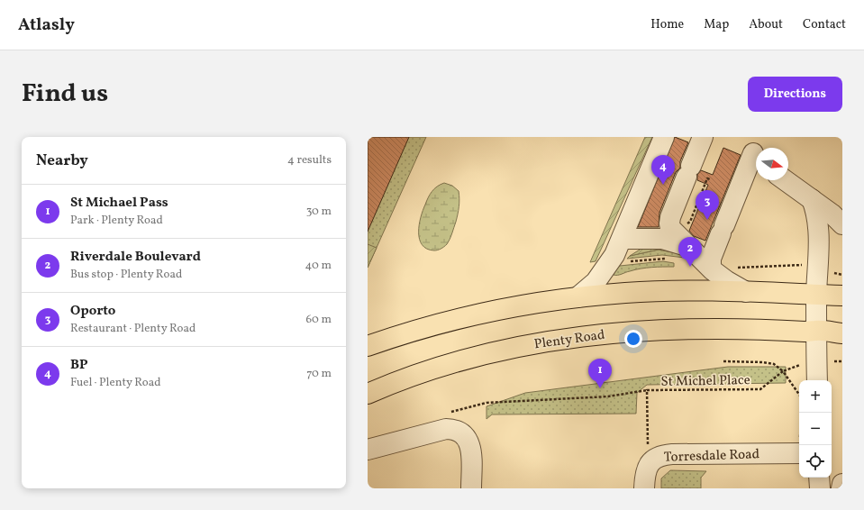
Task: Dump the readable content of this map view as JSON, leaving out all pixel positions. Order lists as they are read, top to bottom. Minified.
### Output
{"streets":{"highway":["Plenty Road"],"street":["Torresdale Road"],"path":["St Michel Place"]},"crossings":[["St Michel Place","Torresdale Road"]],"north":"right","page":{"header":"Atlasly","nav":["Home","Map","About","Contact"],"title":"Find us","buttons":"Directions","heading":["Nearby","4 results"],"pins":["4","3","2","1"],"list":[{"mark":"1","name":"St Michael Pass","note":"Park · Plenty Road","value":"30 m"},{"mark":"2","name":"Riverdale Boulevard","note":"Bus stop · Plenty Road","value":"40 m"},{"mark":"3","name":"Oporto","note":"Restaurant · Plenty Road","value":"60 m"},{"mark":"4","name":"BP","note":"Fuel · Plenty Road","value":"70 m"}],"map_buttons":["+","−"]}}
